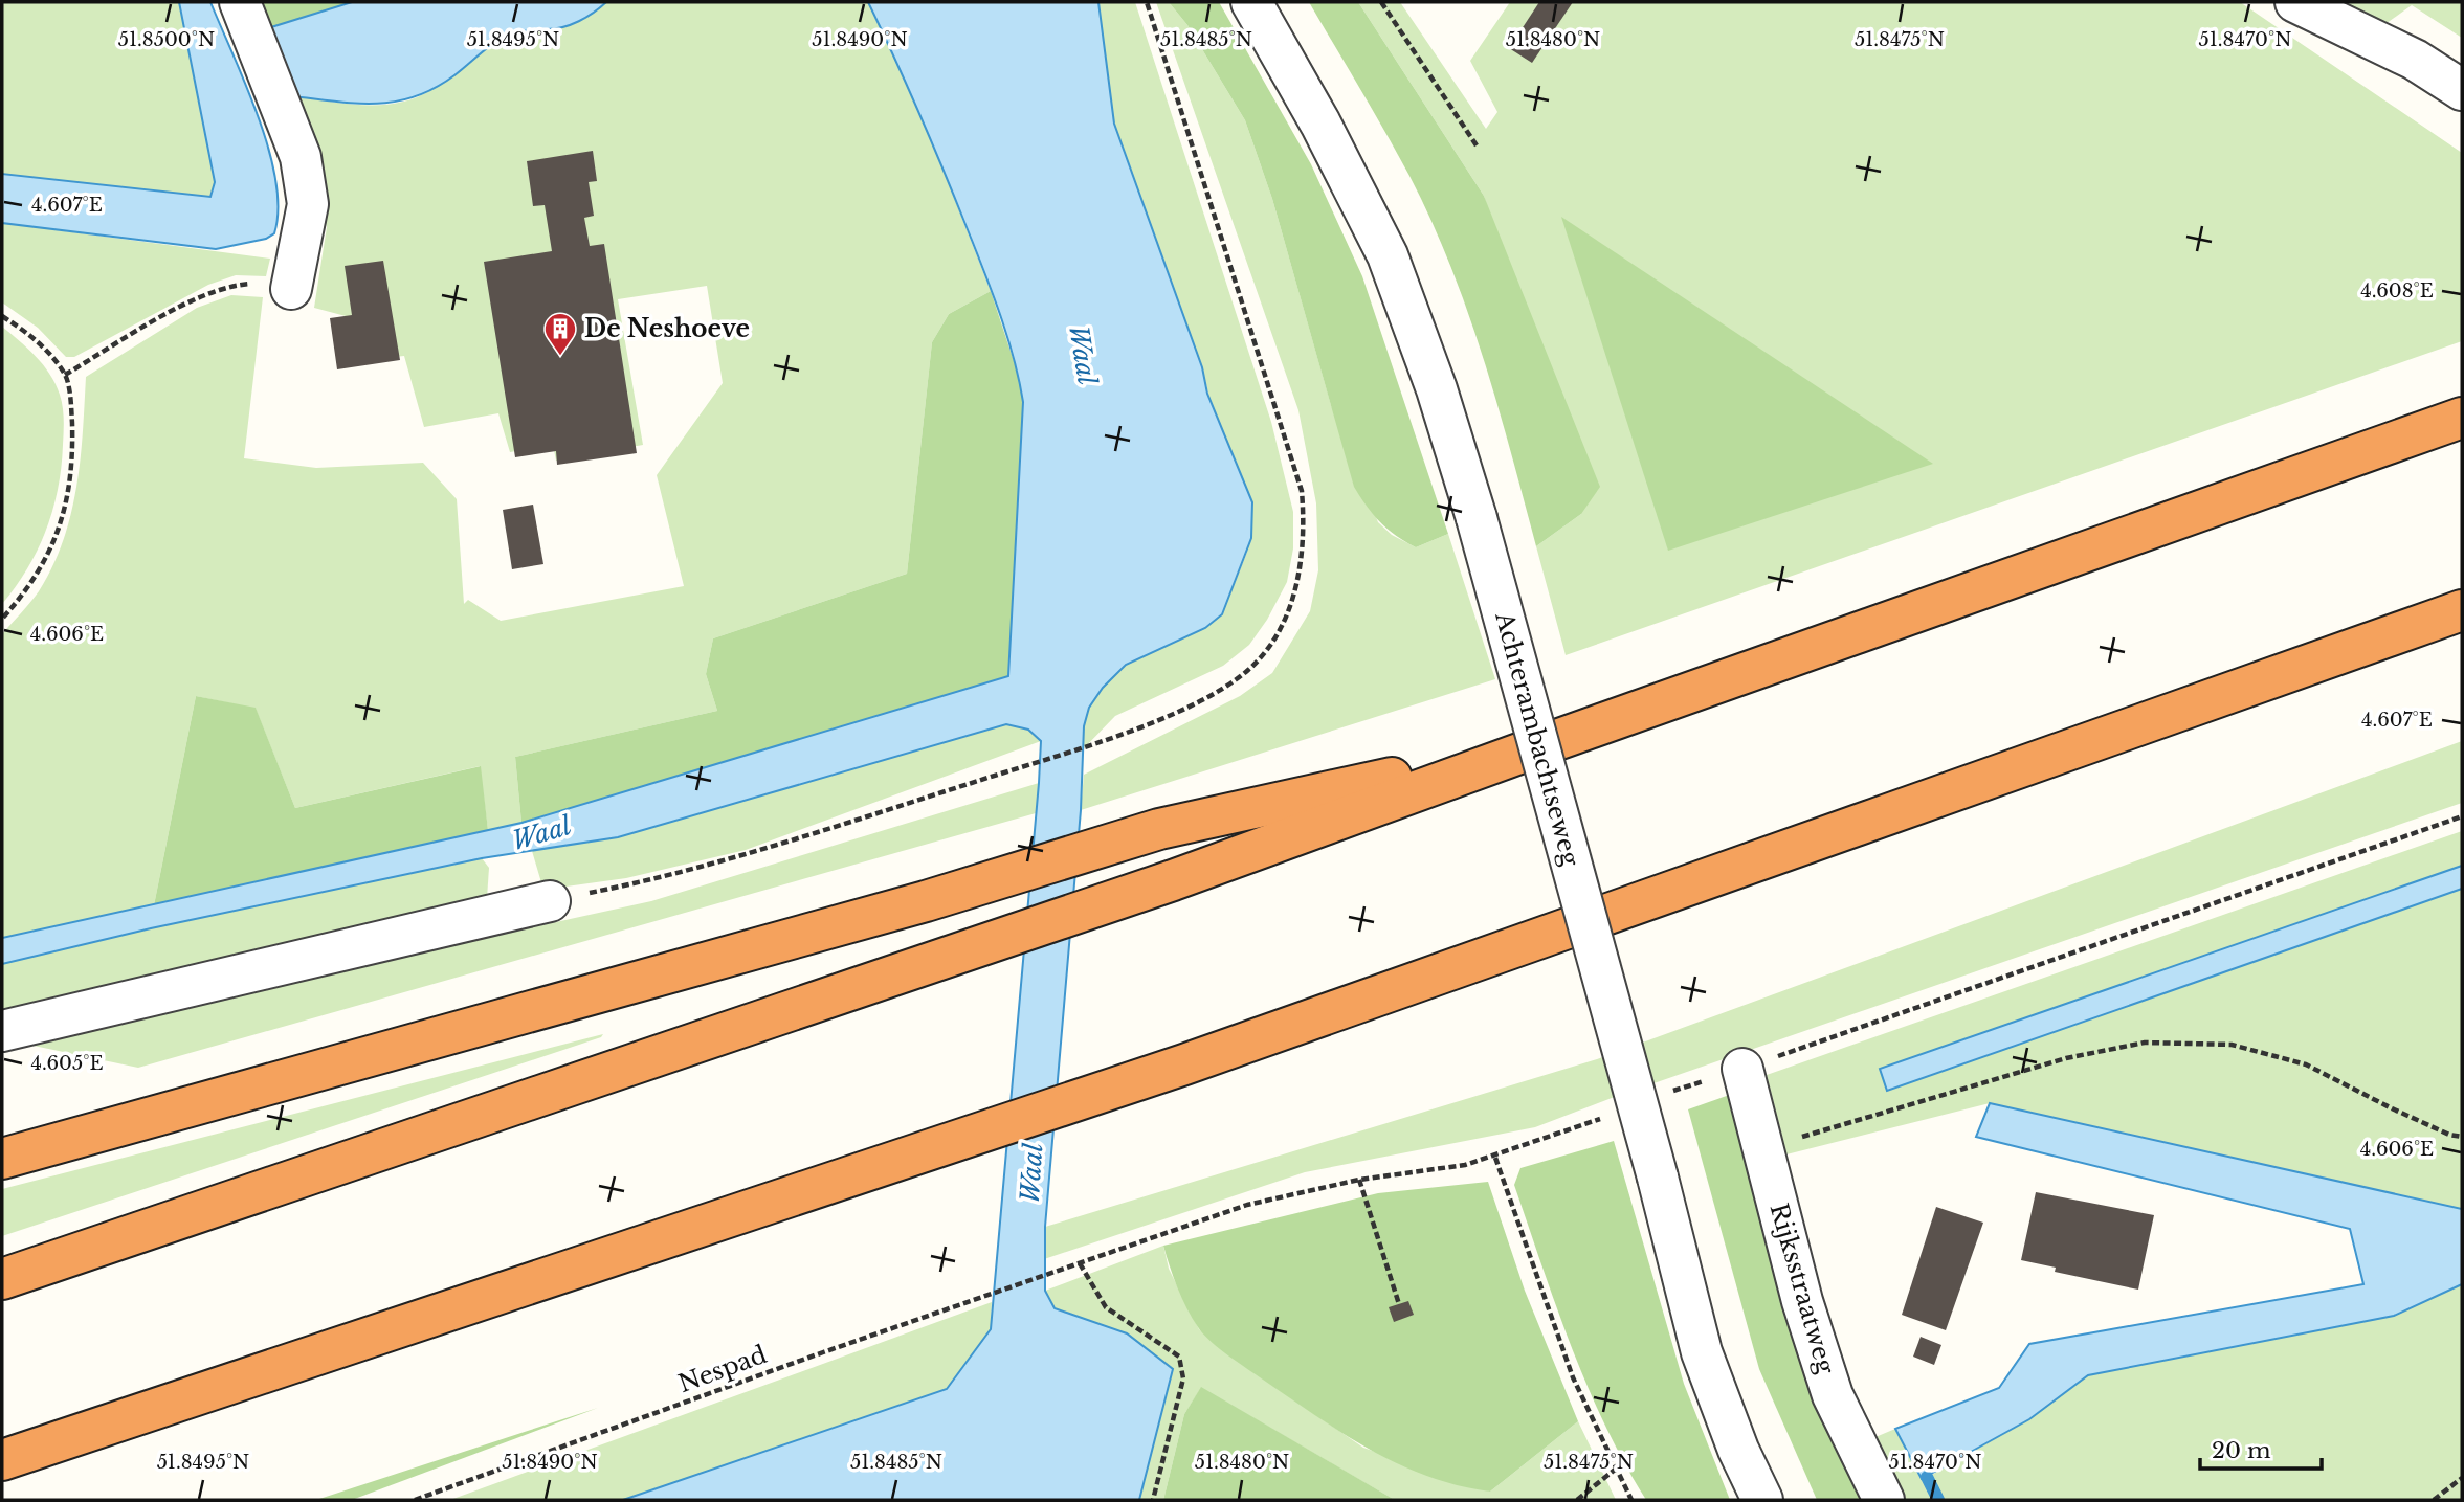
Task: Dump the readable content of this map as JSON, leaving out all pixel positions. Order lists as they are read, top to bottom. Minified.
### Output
{"streets":{"street":["Achterambachtseweg","Rijksstraatweg"],"path":["Nespad"]},"water":["Waal"],"places":{"building":["De Neshoeve"]},"scale_bar":"20 m","coordinates":["51.8500°N","51.8495°N","51.8490°N","51.8485°N","51.8480°N","51.8475°N","51.8470°N","4.607°E","4.608°E","4.606°E","4.605°E"]}
